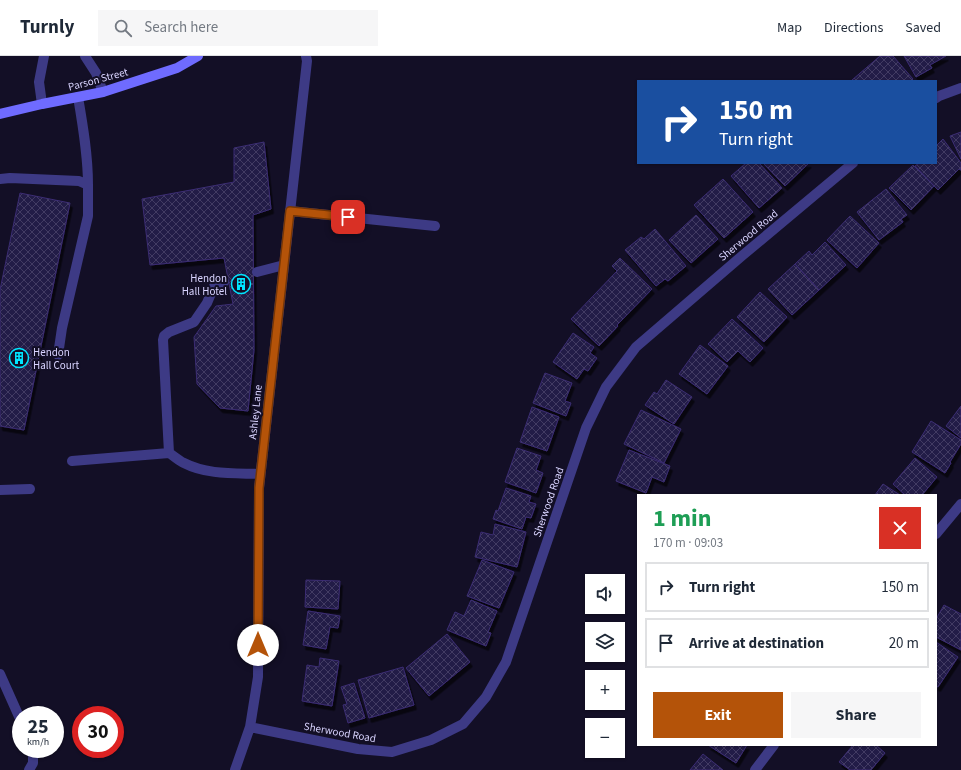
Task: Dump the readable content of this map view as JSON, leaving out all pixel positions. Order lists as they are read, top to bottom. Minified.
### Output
{"streets":{"main road":["Parson Street"],"street":["Sherwood Road","Ashley Lane"]},"crossings":[["Sherwood Road","Ashley Lane"]],"places":{"building":["Hendon Hall Hotel","Hendon Hall Court"]},"page":{"header":"Turnly","search":"Search here","nav":["Map","Directions","Saved"],"turn":["150 m","Turn right"],"heading":["1 min","170 m · 09:03"],"list":[{"name":"Turn right","value":"150 m"},{"name":"Arrive at destination","value":"20 m"}],"map_buttons":["+","−"],"buttons":["Exit","Share"],"speed":"25 km/h","limit":"30"}}
